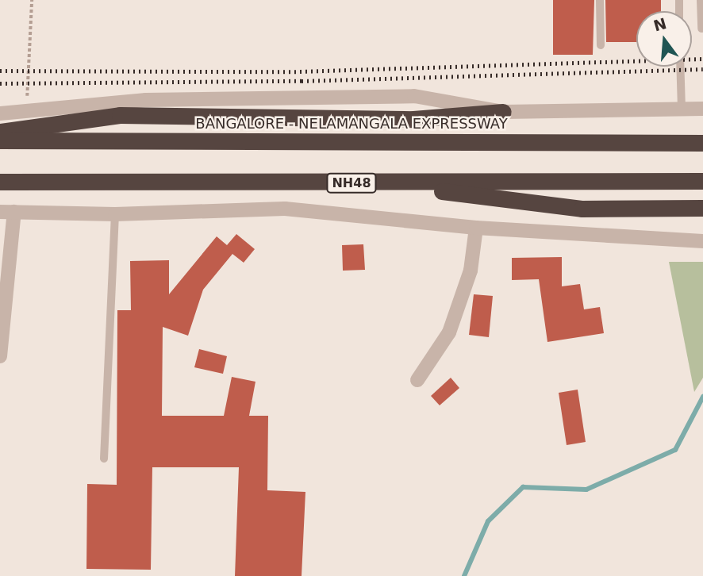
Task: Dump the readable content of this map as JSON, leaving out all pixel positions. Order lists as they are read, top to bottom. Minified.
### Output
{"streets":{"highway":["BANGALORE - NELAMANGALA EXPRESSWAY","NH48"]},"north":"top"}
